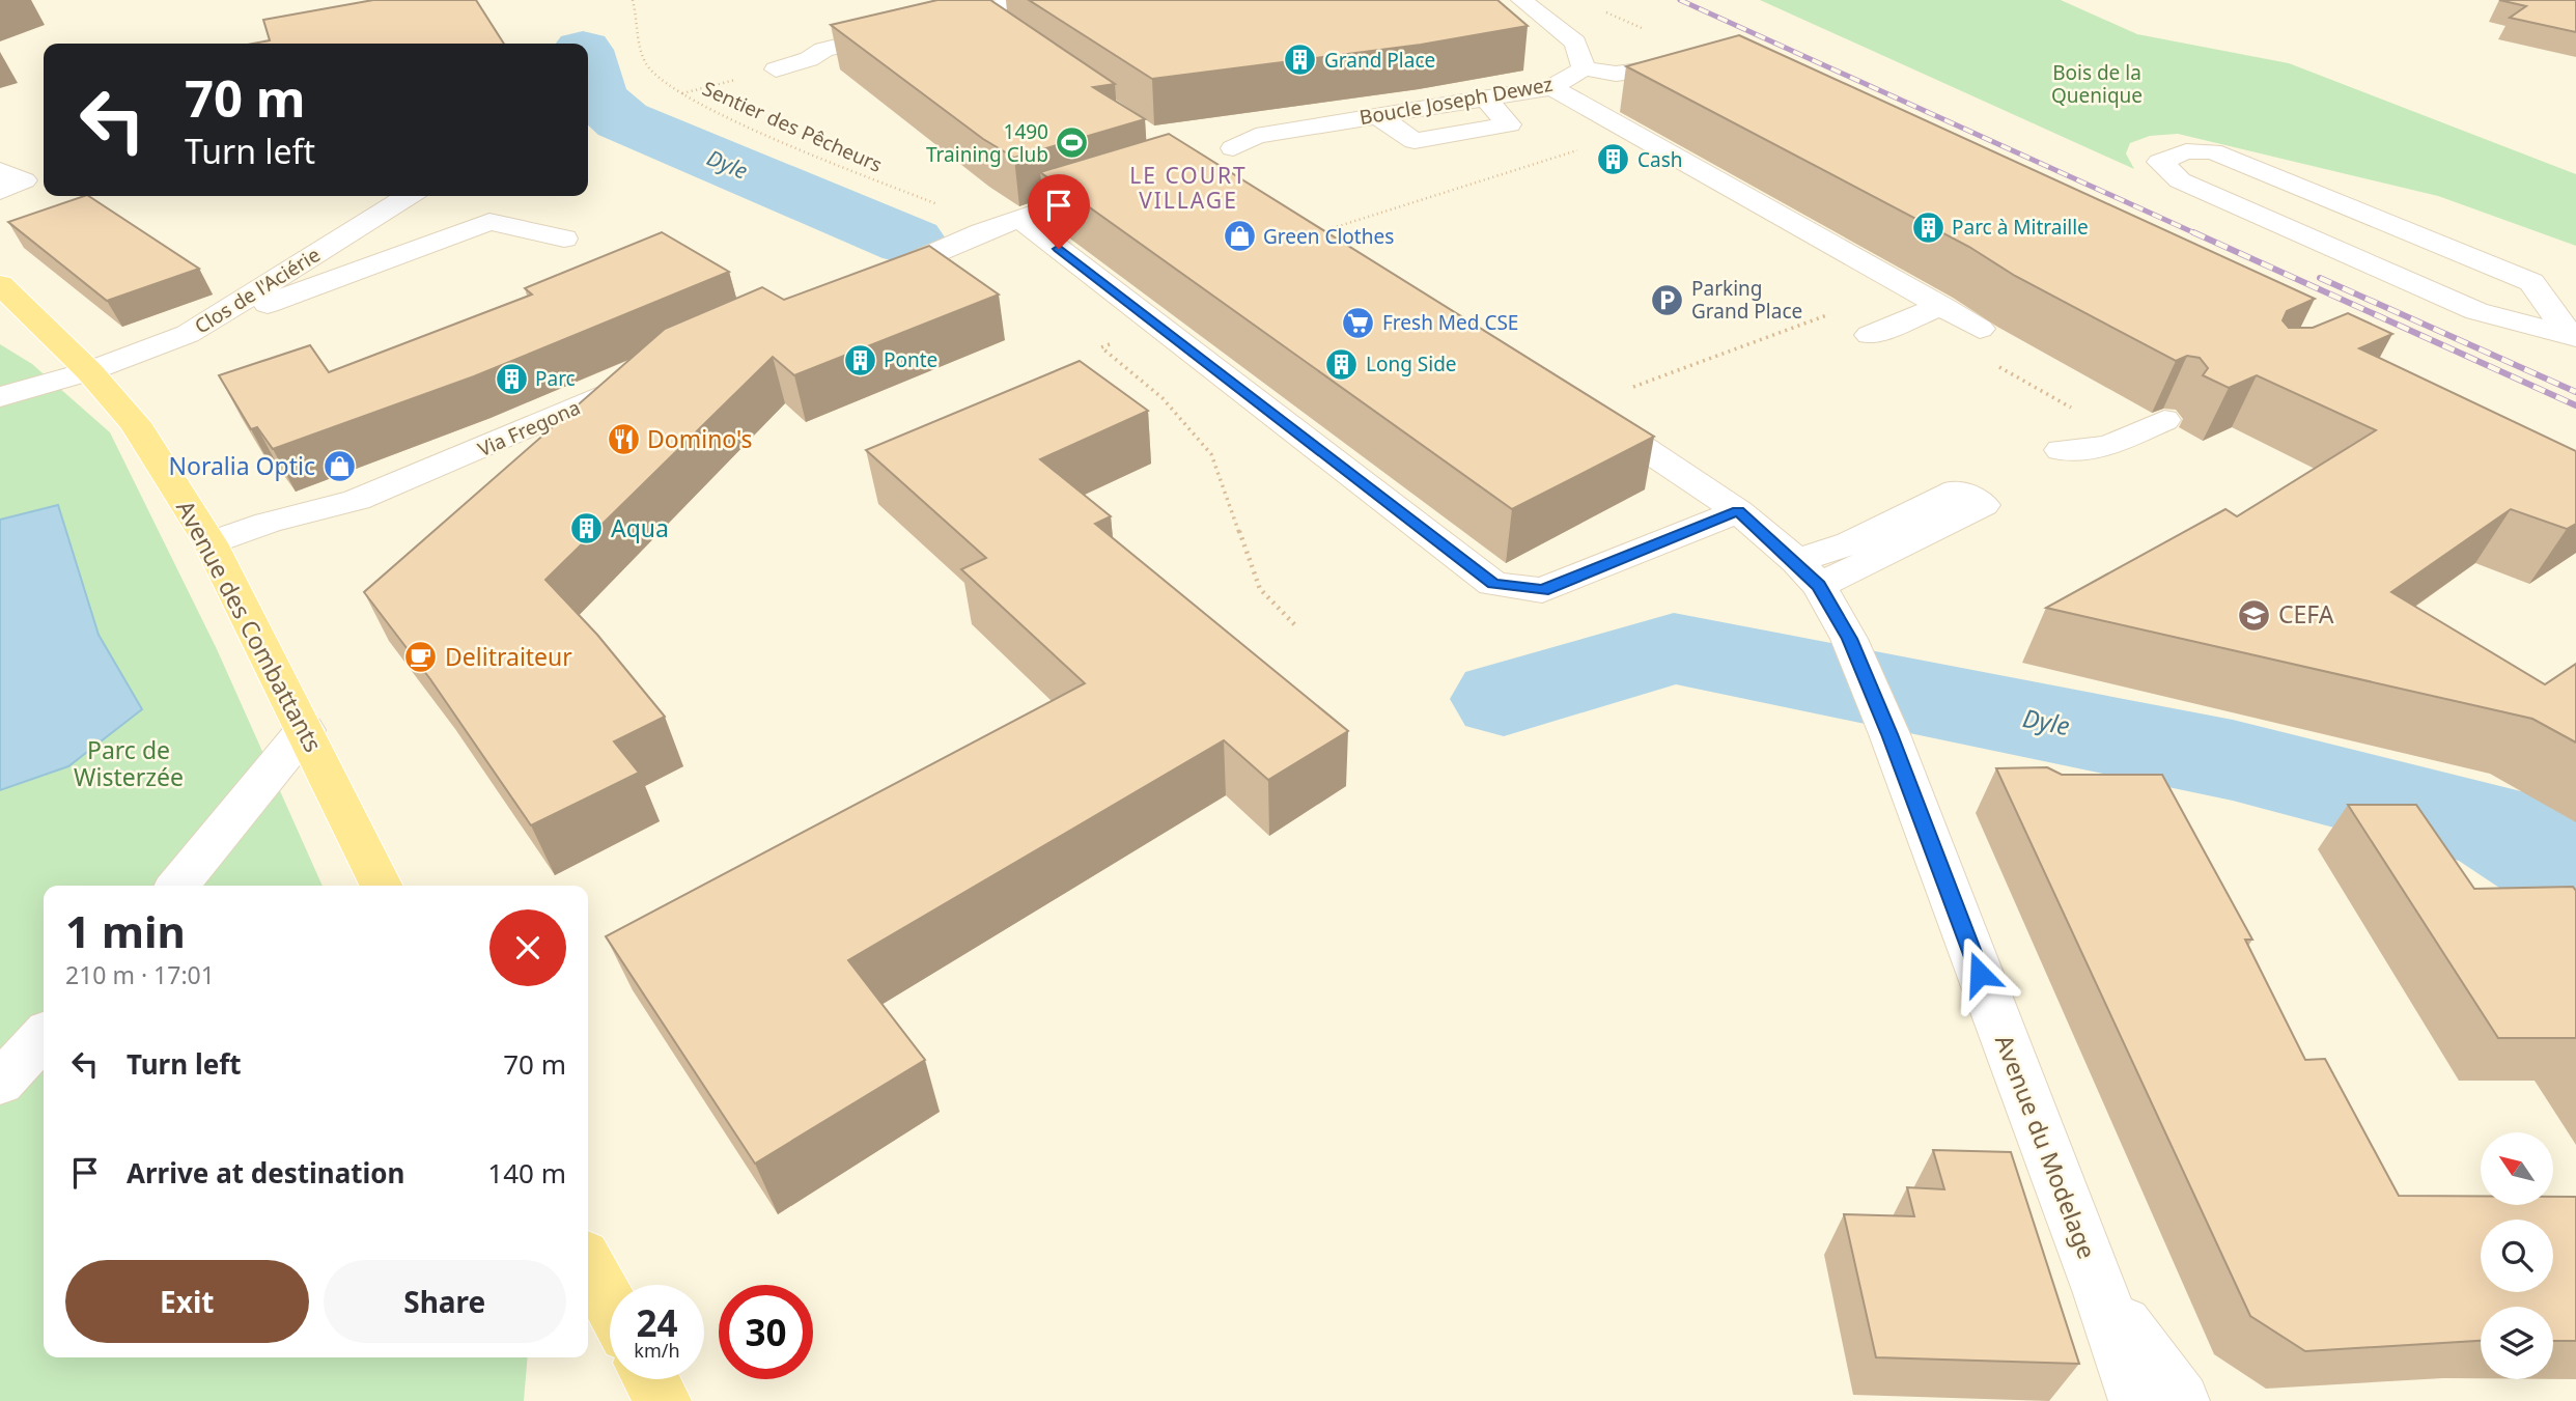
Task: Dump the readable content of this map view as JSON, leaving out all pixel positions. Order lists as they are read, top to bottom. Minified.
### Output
{"streets":{"main road":["Avenue des Combattants"],"street":["Boucle Joseph Dewez","Clos de l'Aciérie","Via Fregona","Avenue du Modelage"],"path":["Sentier des Pêcheurs"]},"crossings":[["Clos de l'Aciérie","Avenue des Combattants"],["Via Fregona","Avenue des Combattants"]],"districts":["LE COURT VILLAGE"],"water":["Dyle"],"parks":["Bois de la Quenique","Parc de Wisterzée"],"places":{"building":["Grand Place","Cash","Parc à Mitraille","Ponte","Long Side","Parc","Aqua"],"sports":["1490 Training Club"],"shop":["Green Clothes","Noralia Optic"],"parking":["Parking Grand Place"],"supermarket":["Fresh Med CSE"],"restaurant":["Domino's"],"school or university":["CEFA"],"cafe":["Delitraiteur"]},"north":"top left","page":{"turn":["70 m","Turn left"],"heading":["1 min","210 m · 17:01"],"list":[{"name":"Turn left","value":"70 m"},{"name":"Arrive at destination","value":"140 m"}],"buttons":["Exit","Share"],"speed":"24 km/h","limit":"30"}}
